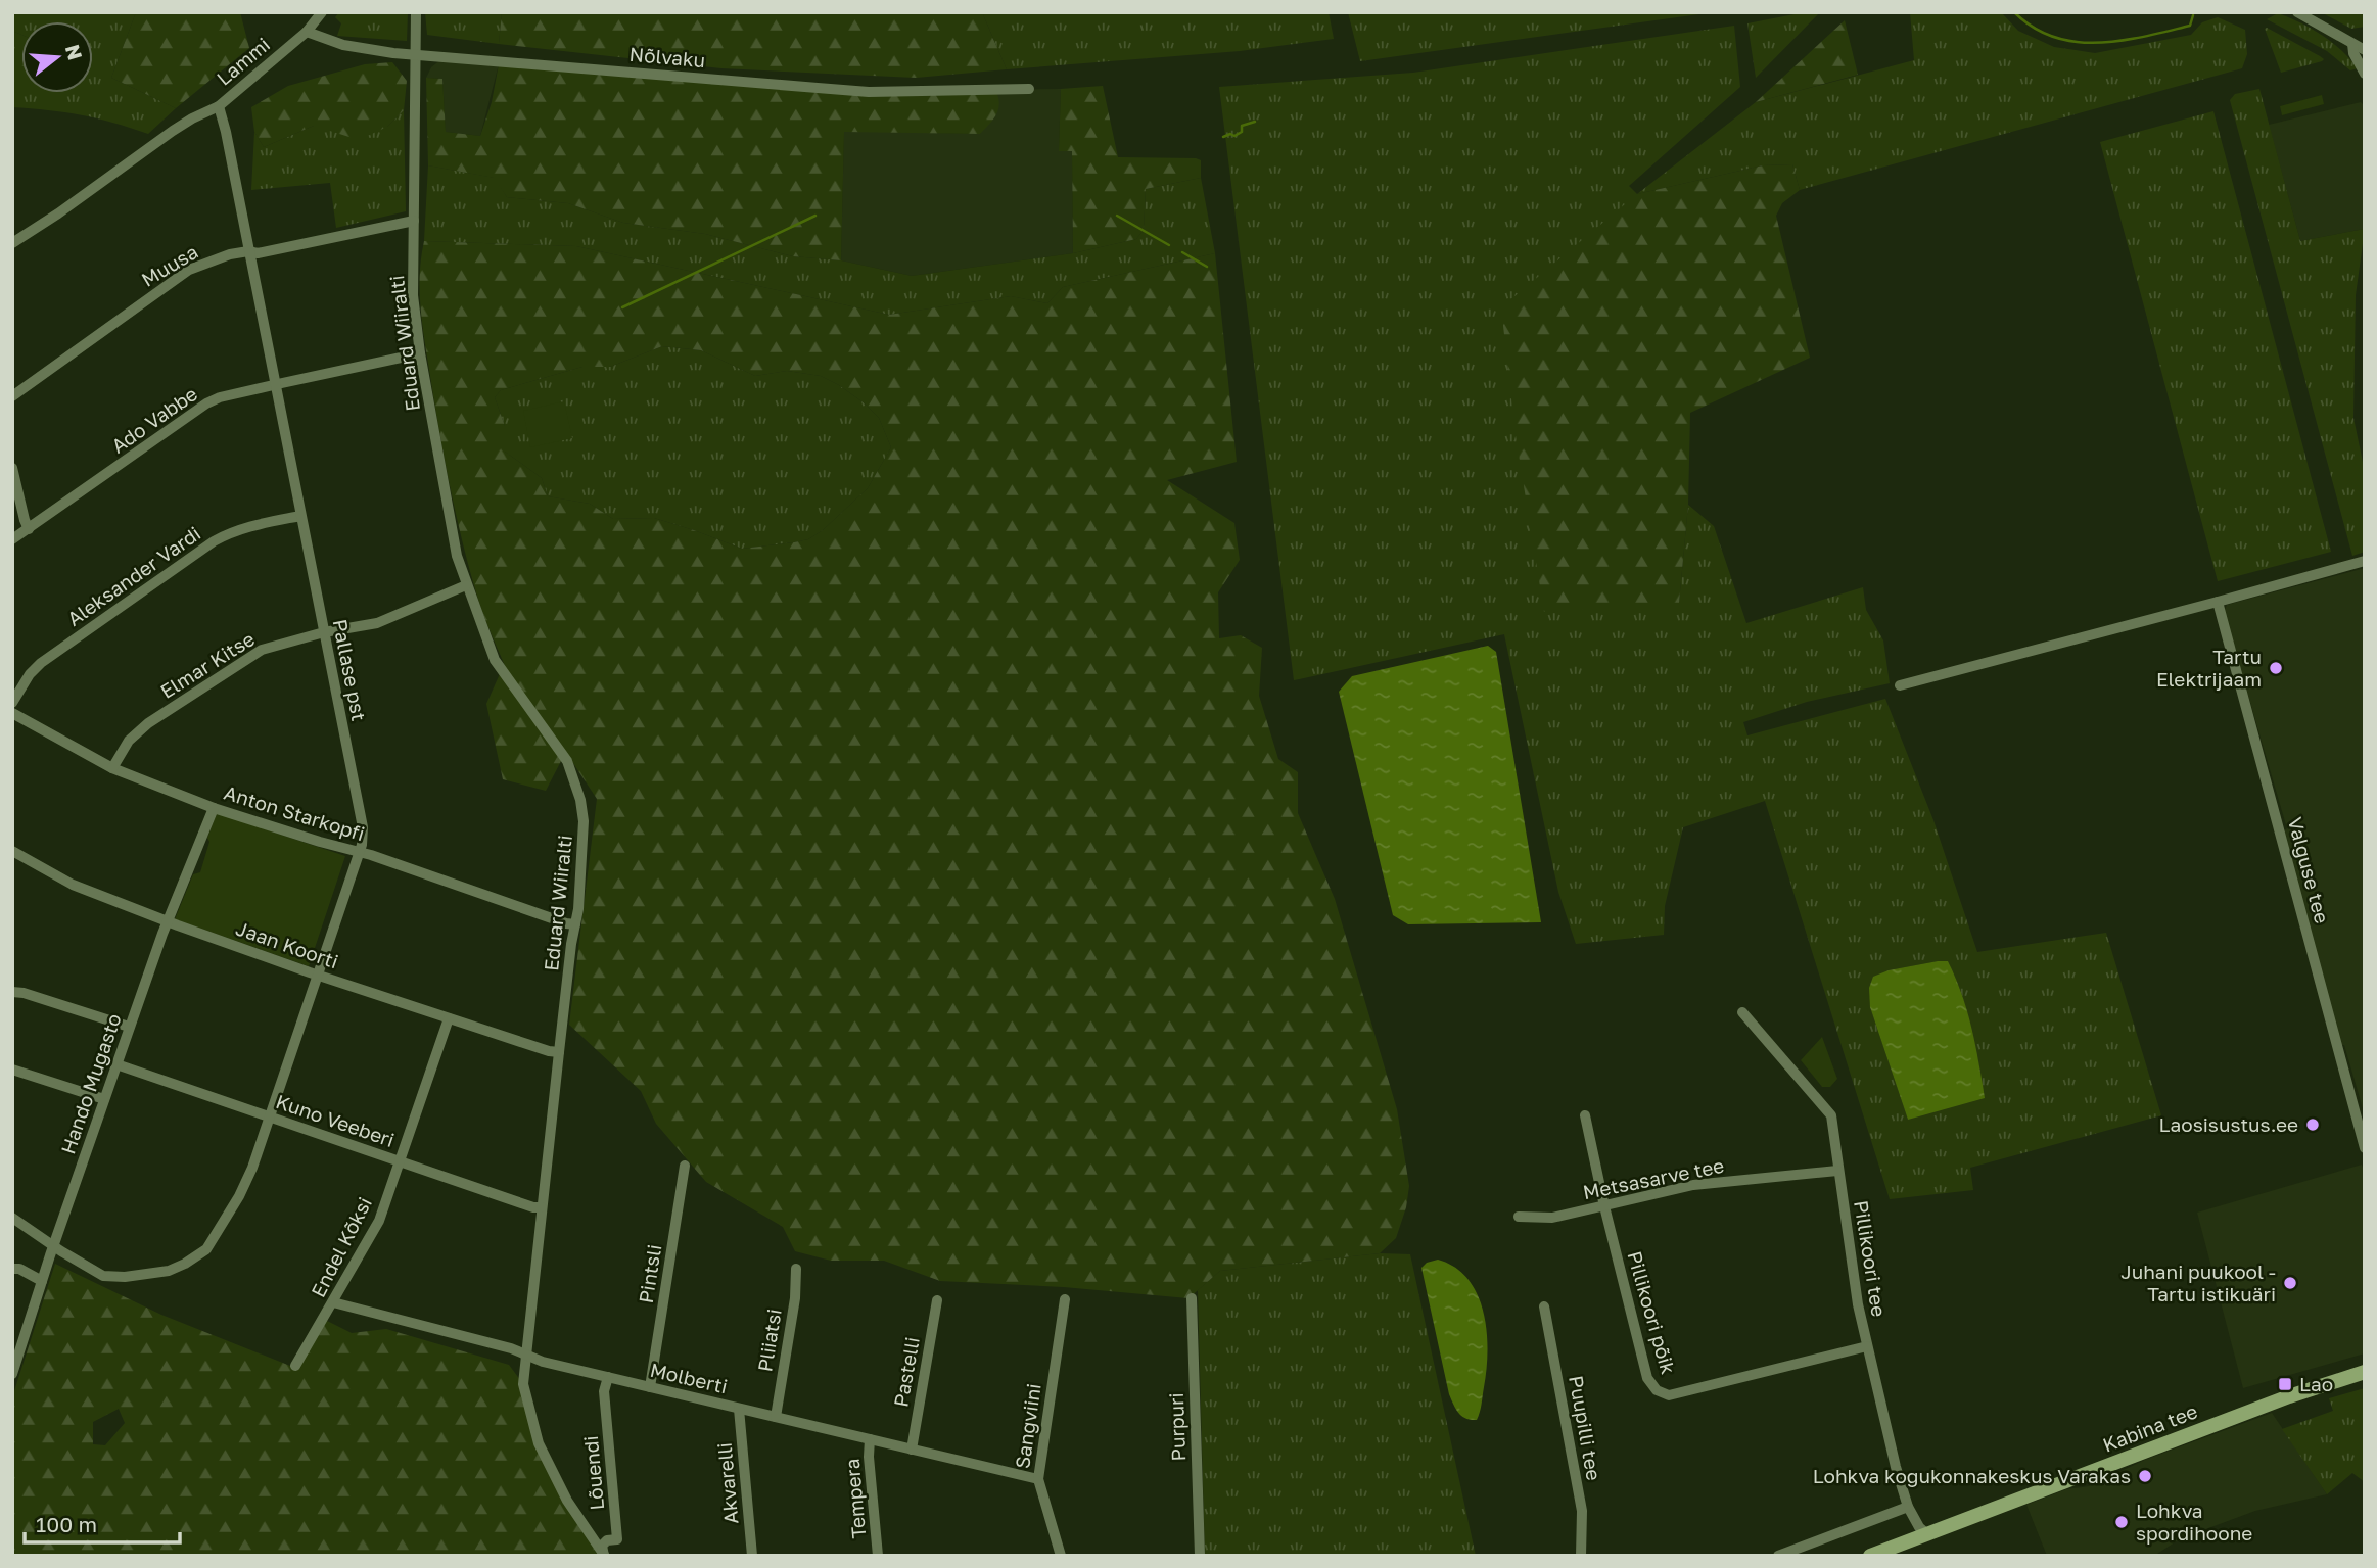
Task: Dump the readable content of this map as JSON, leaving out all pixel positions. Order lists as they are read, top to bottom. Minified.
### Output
{"streets":{"street":["Nõlvaku","Lammi","Muusa","Eduard Wiiralti","Ado Vabbe","Aleksander Vardi","Elmar Kitse","Pallase pst","Anton Starkopfi","Valguse tee","Jaan Koorti","Hando Mugasto","Kuno Veeberi","Metsasarve tee","Endel Kõksi","Pillikoori tee","Pintsli","Pillikoori põik","Pliiatsi","Pastelli","Molberti","Sangviini","Purpuri","Puupilli tee","Kabina tee","Lõuendi","Akvarelli","Tempera"]},"crossings":[["Nõlvaku","Lammi"],["Nõlvaku","Eduard Wiiralti"],["Lammi","Pallase pst"],["Muusa","Eduard Wiiralti"],["Muusa","Pallase pst"],["Eduard Wiiralti","Ado Vabbe"],["Eduard Wiiralti","Elmar Kitse"],["Eduard Wiiralti","Anton Starkopfi"],["Eduard Wiiralti","Jaan Koorti"],["Eduard Wiiralti","Kuno Veeberi"],["Eduard Wiiralti","Molberti"],["Eduard Wiiralti","Lõuendi"],["Ado Vabbe","Pallase pst"],["Aleksander Vardi","Pallase pst"],["Elmar Kitse","Pallase pst"],["Elmar Kitse","Anton Starkopfi"],["Pallase pst","Anton Starkopfi"],["Pallase pst","Jaan Koorti"],["Pallase pst","Hando Mugasto"],["Pallase pst","Kuno Veeberi"],["Anton Starkopfi","Hando Mugasto"],["Jaan Koorti","Hando Mugasto"],["Jaan Koorti","Endel Kõksi"],["Hando Mugasto","Kuno Veeberi"],["Kuno Veeberi","Endel Kõksi"],["Metsasarve tee","Pillikoori tee"],["Metsasarve tee","Pillikoori põik"],["Endel Kõksi","Molberti"],["Pillikoori tee","Pillikoori põik"],["Pillikoori tee","Kabina tee"],["Pintsli","Molberti"],["Pliiatsi","Molberti"],["Pastelli","Molberti"],["Molberti","Sangviini"],["Molberti","Lõuendi"],["Molberti","Akvarelli"],["Molberti","Tempera"]],"places":{"other":["Tartu Elektrijaam","Laosisustus.ee","Juhani puukool - Tartu istikuäri","Lohkva kogukonnakeskus Varakas","Lohkva spordihoone"],"transit":["Lao"]},"scale_bar":"100 m","north":"right"}
